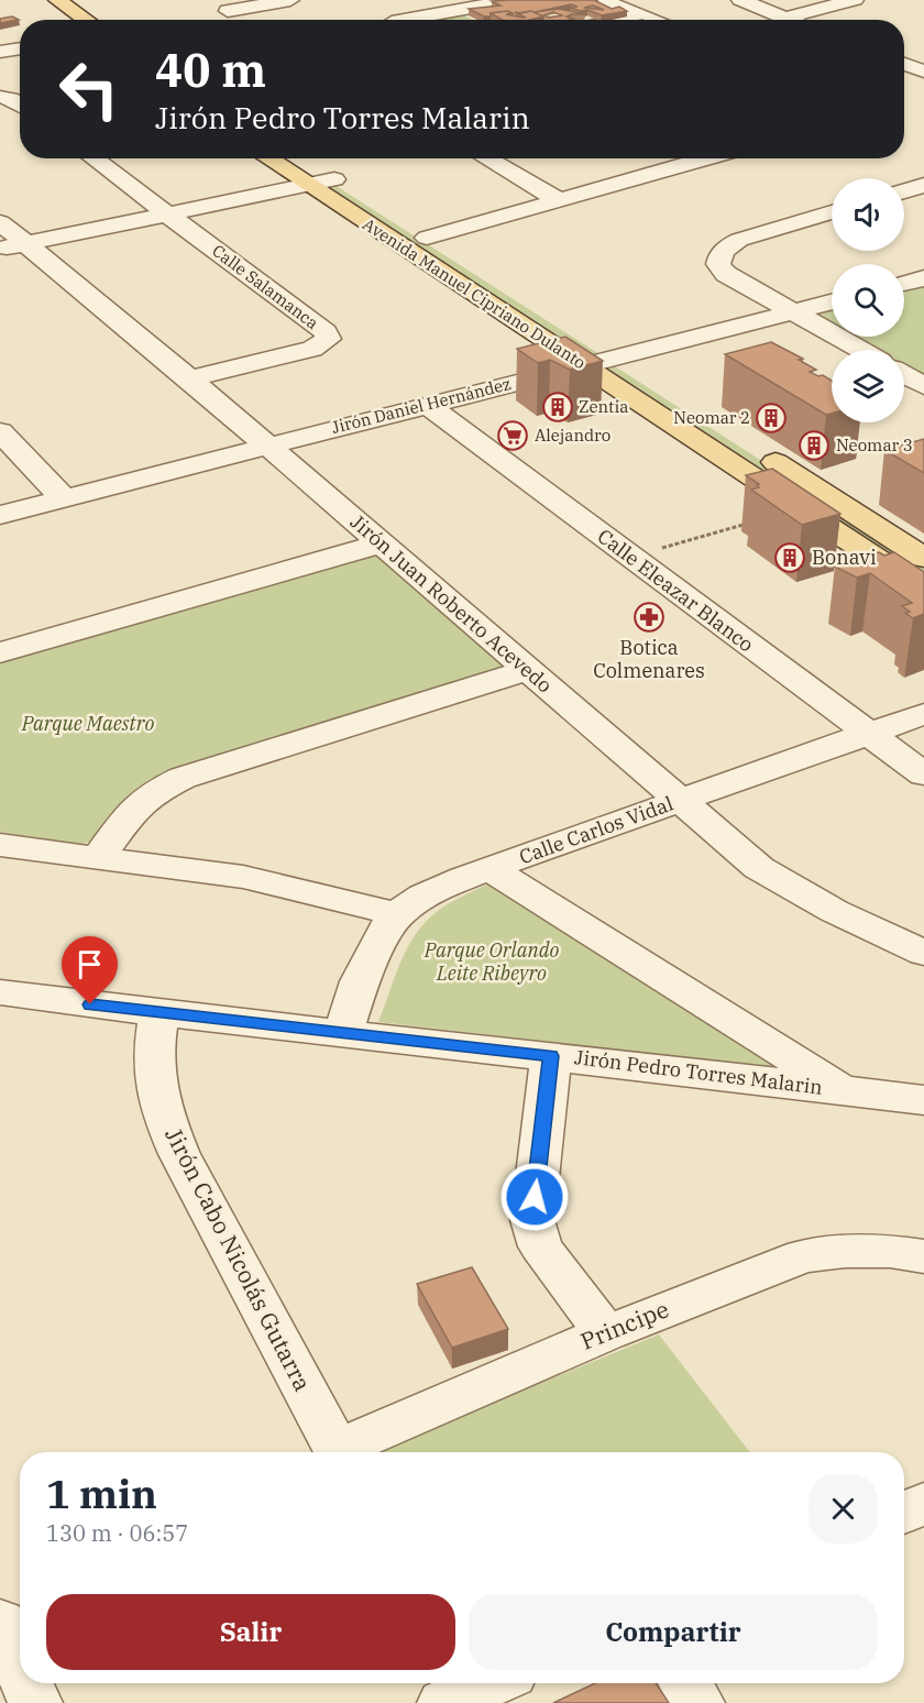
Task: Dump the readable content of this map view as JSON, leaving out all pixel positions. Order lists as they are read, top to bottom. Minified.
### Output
{"streets":{"main road":["Avenida Manuel Cipriano Dulanto"],"street":["Calle Salamanca","Jirón Daniel Hernández","Calle Eleazar Blanco","Jirón Juan Roberto Acevedo","Calle Carlos Vidal","Jirón Pedro Torres Malarin","Jirón Cabo Nicolás Gutarra","Principe"]},"crossings":[["Calle Salamanca","Jirón Juan Roberto Acevedo"],["Avenida Manuel Cipriano Dulanto","Jirón Daniel Hernández"],["Jirón Daniel Hernández","Calle Eleazar Blanco"],["Jirón Daniel Hernández","Jirón Juan Roberto Acevedo"],["Calle Eleazar Blanco","Calle Carlos Vidal"],["Jirón Juan Roberto Acevedo","Calle Carlos Vidal"],["Calle Carlos Vidal","Jirón Pedro Torres Malarin"],["Jirón Pedro Torres Malarin","Jirón Cabo Nicolás Gutarra"]],"parks":["Parque Maestro","Parque Orlando Leite Ribeyro"],"places":{"building":["Zentia","Neomar 2","Neomar 3","Bonavi"],"supermarket":["Alejandro"],"pharmacy":["Botica Colmenares"]},"page":{"turn":["40 m","Jirón Pedro Torres Malarin"],"heading":["1 min","130 m · 06:57"],"buttons":["Salir","Compartir"]}}
